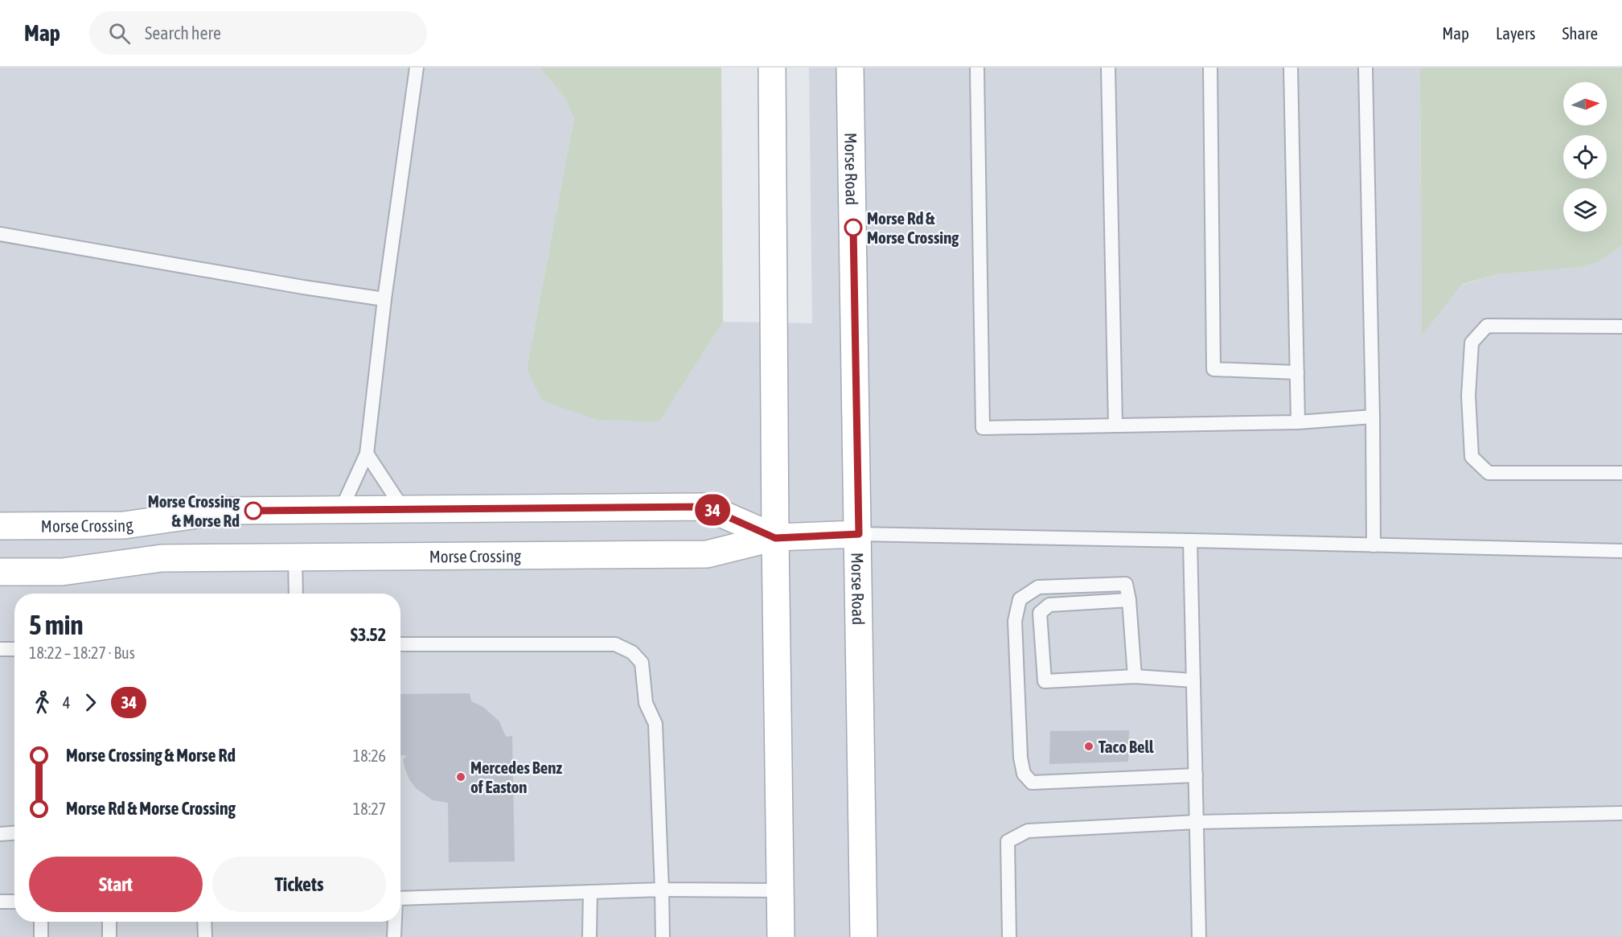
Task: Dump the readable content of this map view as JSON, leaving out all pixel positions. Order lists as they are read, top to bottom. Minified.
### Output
{"streets":{"main road":["Morse Road","Morse Crossing"]},"crossings":[["Morse Road","Morse Crossing"]],"places":["Morse Rd & Morse Crossing","Morse Crossing & Morse Rd","Taco Bell","Mercedes Benz of Easton"],"lines":["bus line 34"],"north":"right","page":{"header":"Map","search":"Search here","nav":["Map","Layers","Share"],"on_map":"34","heading":["5 min","18:22 – 18:27 · Bus","$3.52"],"legs":["4","34"],"list":[{"name":"Morse Crossing & Morse Rd","value":"18:26"},{"name":"Morse Rd & Morse Crossing","value":"18:27"}],"buttons":["Start","Tickets"]}}
